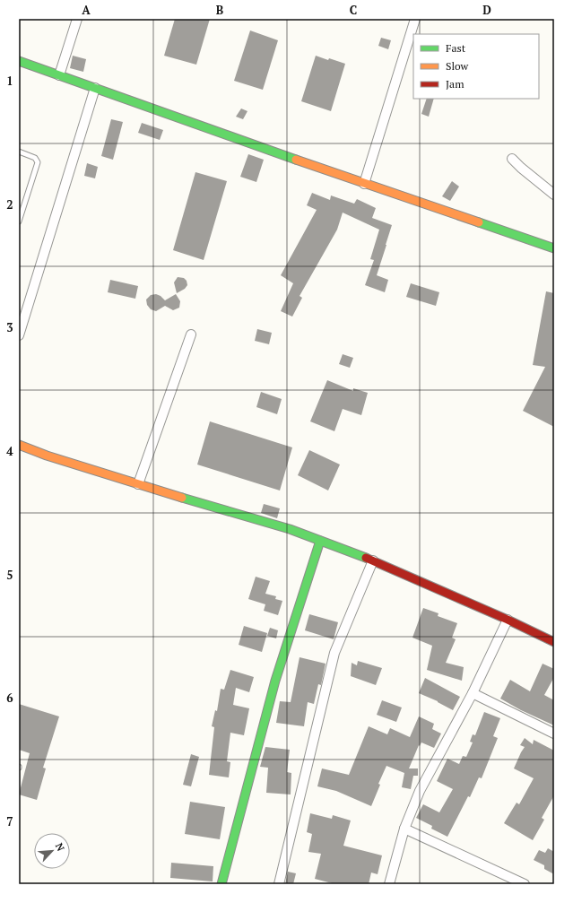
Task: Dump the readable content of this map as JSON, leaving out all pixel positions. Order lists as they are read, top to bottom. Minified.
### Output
{"legend":["Fast","Slow","Jam"],"north":"top right","grid":{"columns":["A","B","C","D"],"rows":["1","2","3","4","5","6","7"]}}
